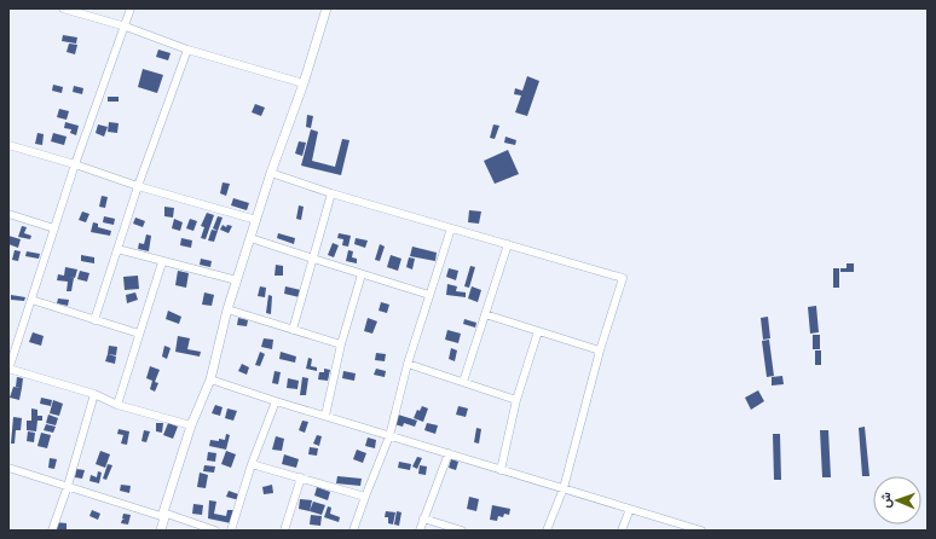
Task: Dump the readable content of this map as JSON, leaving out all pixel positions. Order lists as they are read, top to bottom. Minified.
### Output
{"north":"left"}
